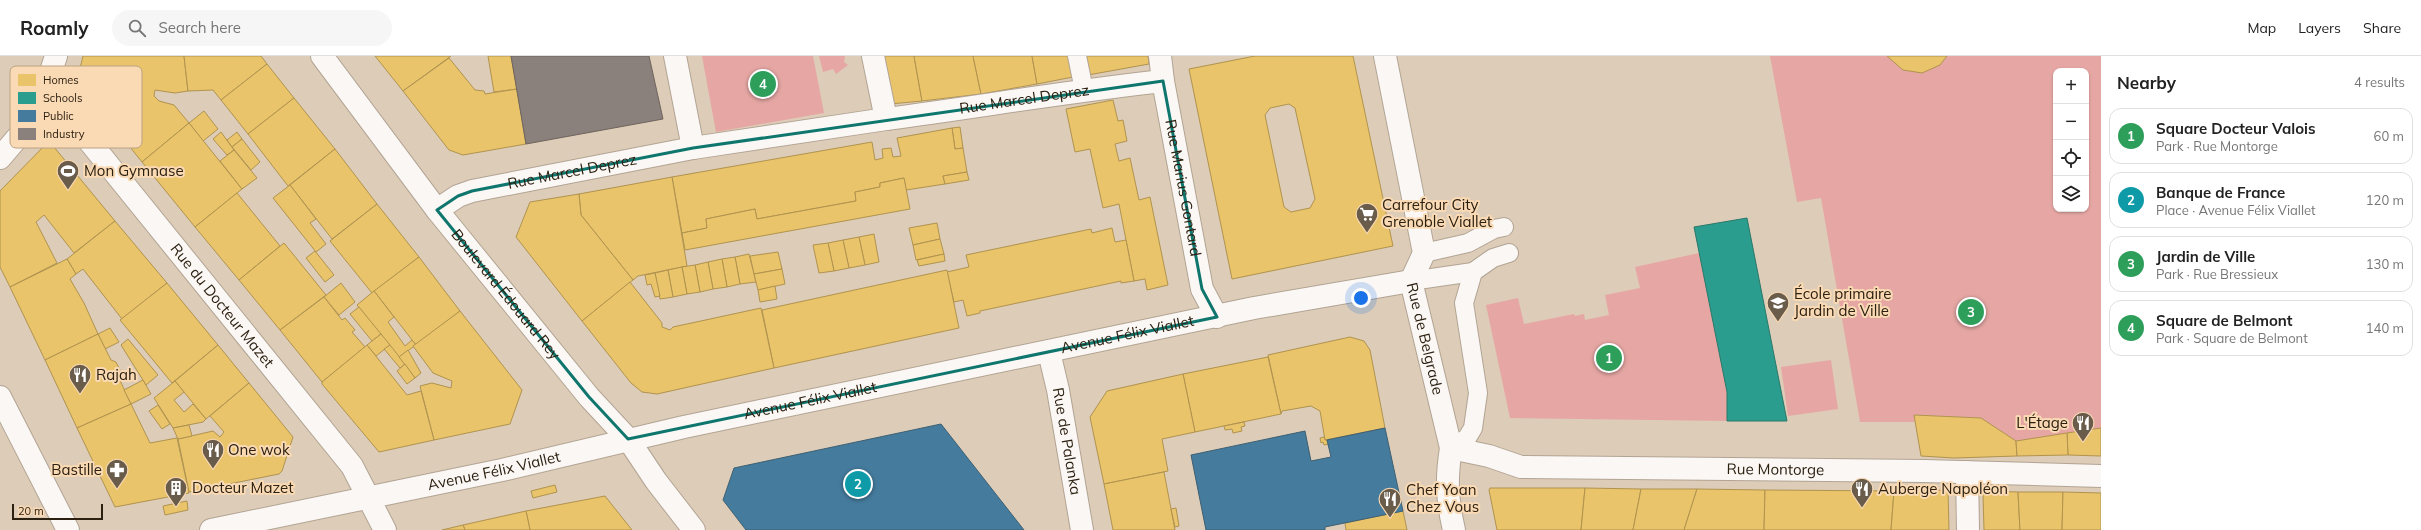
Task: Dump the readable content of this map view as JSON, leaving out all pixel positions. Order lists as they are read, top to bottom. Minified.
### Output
{"streets":{"street":["Rue Marcel Deprez","Rue Marius Gontard","Boulevard Édouard Rey","Rue du Docteur Mazet","Avenue Félix Viallet","Rue de Belgrade","Rue de Palanka","Rue Montorge"]},"crossings":[["Rue Marcel Deprez","Rue Marius Gontard"],["Rue Marcel Deprez","Boulevard Édouard Rey"],["Rue Marius Gontard","Avenue Félix Viallet"],["Boulevard Édouard Rey","Avenue Félix Viallet"],["Rue du Docteur Mazet","Avenue Félix Viallet"],["Avenue Félix Viallet","Rue de Belgrade"],["Avenue Félix Viallet","Rue de Palanka"],["Rue de Belgrade","Rue Montorge"]],"places":{"sports":["Mon Gymnase"],"supermarket":["Carrefour City Grenoble Viallet"],"school or university":["École primaire Jardin de Ville"],"restaurant":["Rajah","L'Étage","One wok","Auberge Napoléon","Chef Yoan Chez Vous"],"pharmacy":["Bastille"],"building":["Docteur Mazet"]},"legend":["Homes","Schools","Public","Industry"],"scale_bar":"20 m","page":{"header":"Roamly","search":"Search here","nav":["Map","Layers","Share"],"heading":["Nearby","4 results"],"map_buttons":["+","−"],"pins":["4","3","1","2"],"list":[{"mark":"1","name":"Square Docteur Valois","note":"Park · Rue Montorge","value":"60 m"},{"mark":"2","name":"Banque de France","note":"Place · Avenue Félix Viallet","value":"120 m"},{"mark":"3","name":"Jardin de Ville","note":"Park · Rue Bressieux","value":"130 m"},{"mark":"4","name":"Square de Belmont","note":"Park · Square de Belmont","value":"140 m"}],"scale":"20 m"}}
